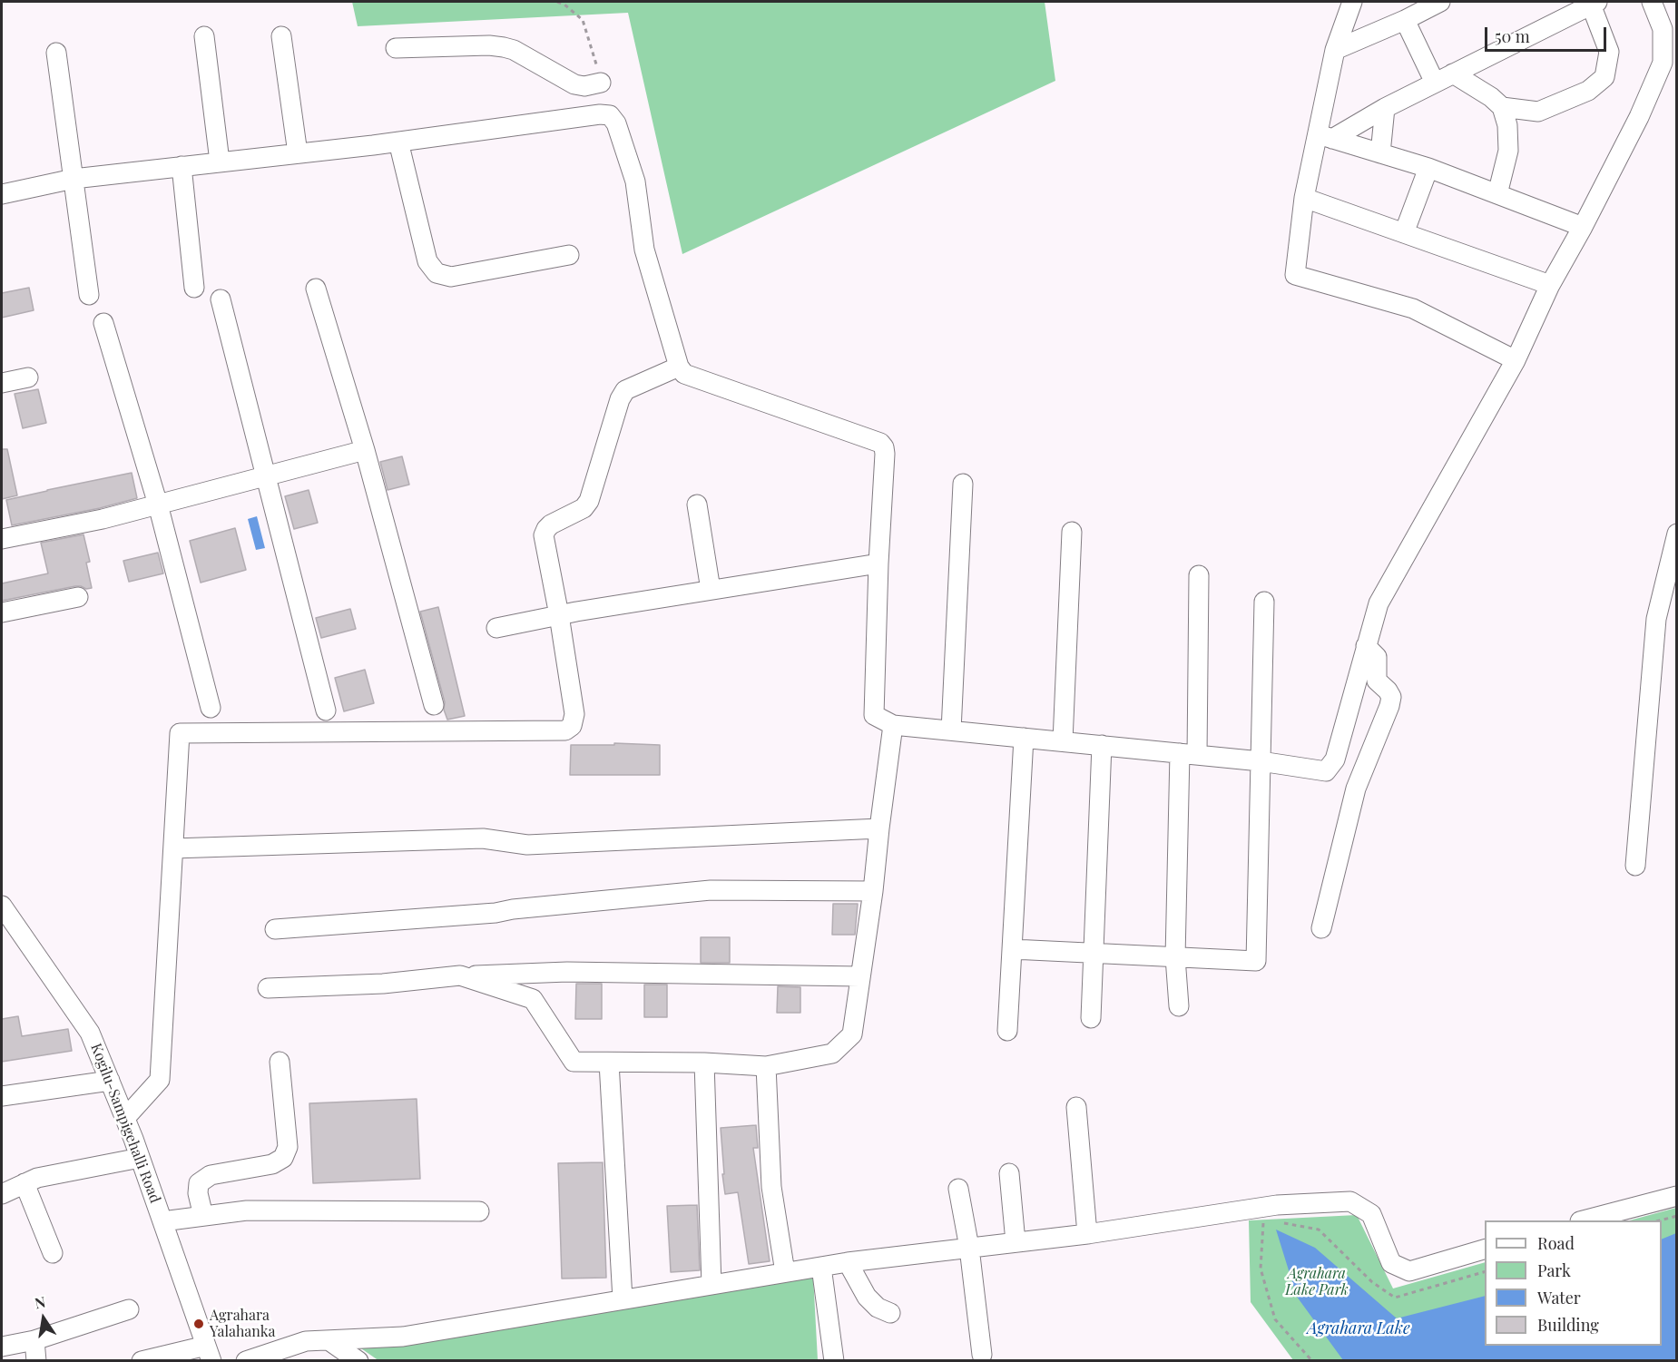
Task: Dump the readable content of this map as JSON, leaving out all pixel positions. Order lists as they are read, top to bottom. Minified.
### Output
{"streets":{"street":["Kogilu-Sampigehalli Road"]},"water":["Agrahara Lake"],"parks":["Agrahara Lake Park"],"places":["Agrahara Yalahanka"],"legend":["Road","Park","Water","Building"],"scale_bar":"50 m","north":"top"}
